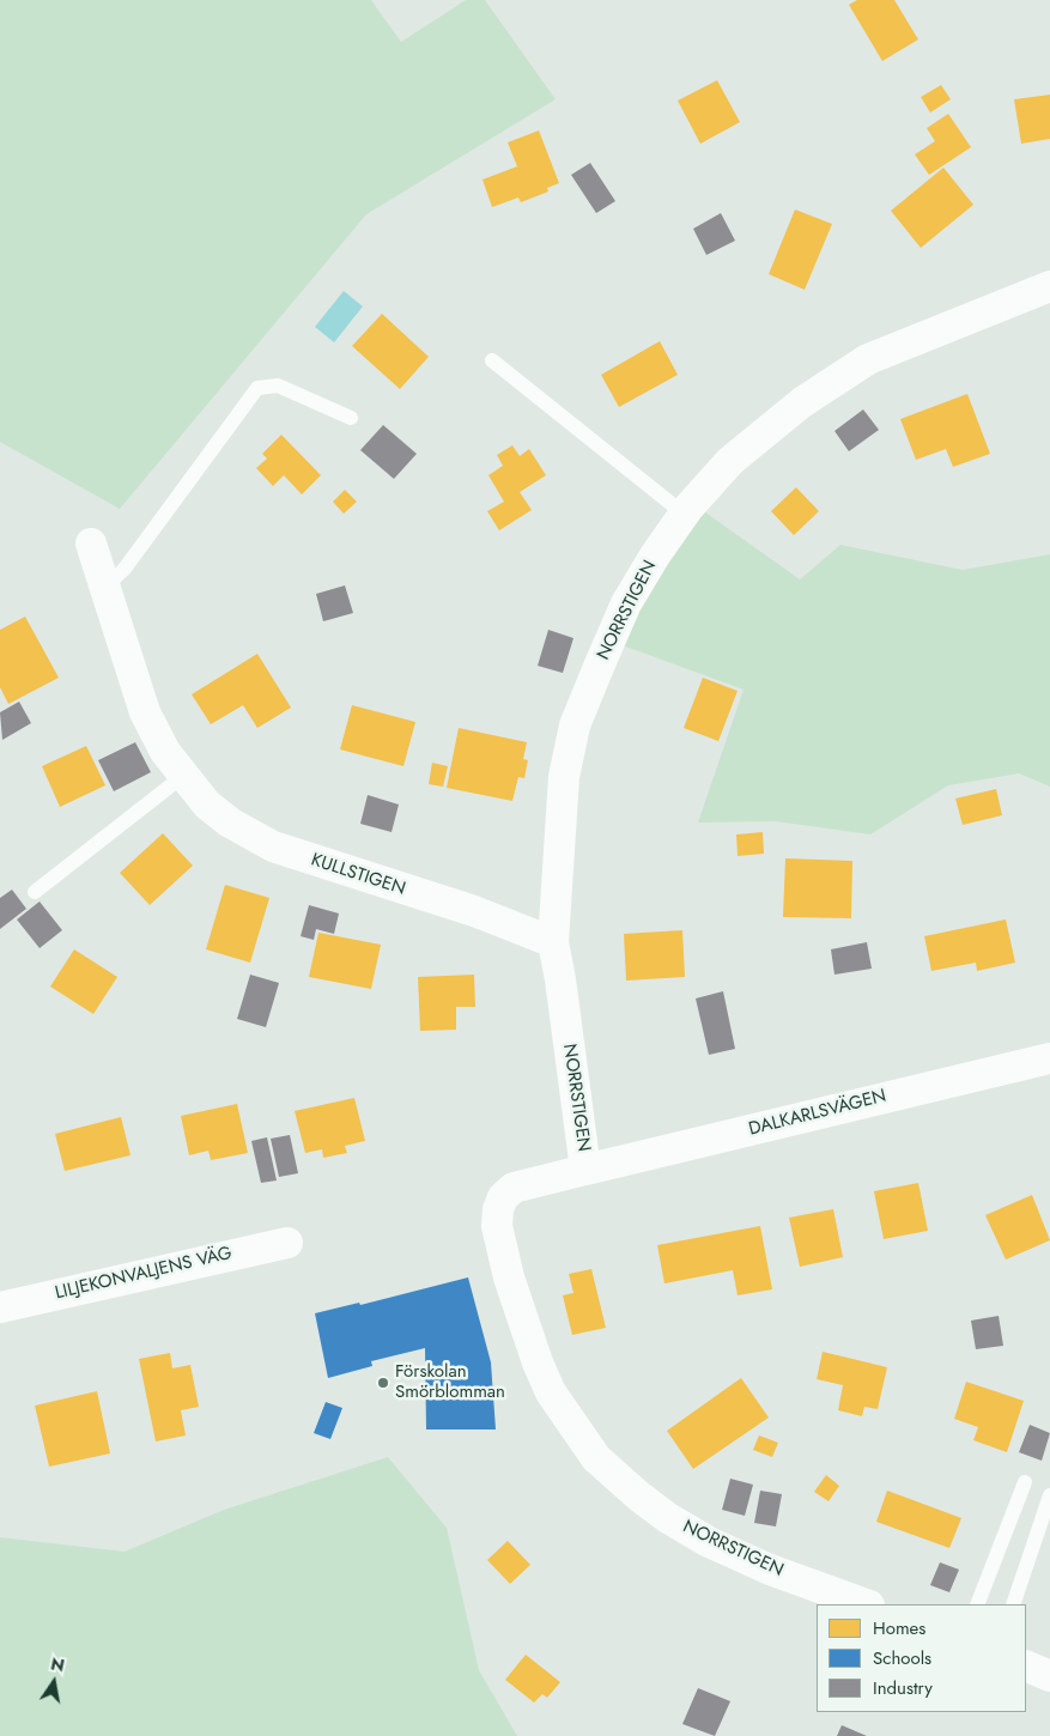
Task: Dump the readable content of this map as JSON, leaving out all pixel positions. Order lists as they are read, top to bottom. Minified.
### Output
{"streets":{"street":["NORRSTIGEN","KULLSTIGEN","DALKARLSVÄGEN","LILJEKONVALJENS VÄG"]},"crossings":[["NORRSTIGEN","KULLSTIGEN"],["NORRSTIGEN","DALKARLSVÄGEN"]],"places":["Förskolan Smörblomman"],"legend":["Homes","Schools","Industry"],"north":"top"}
